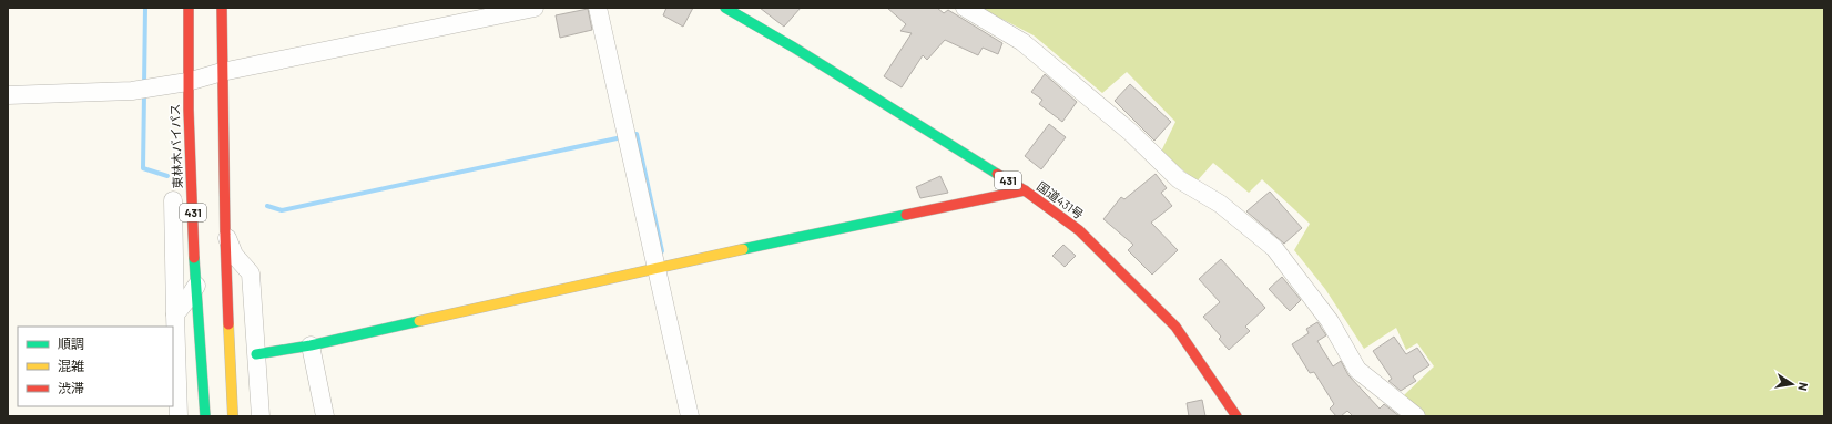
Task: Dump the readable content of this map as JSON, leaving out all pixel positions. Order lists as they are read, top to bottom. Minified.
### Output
{"streets":{"main road":["東林木バイパス","431","国道431号"]},"legend":["順調","混雑","渋滞"],"north":"right"}
